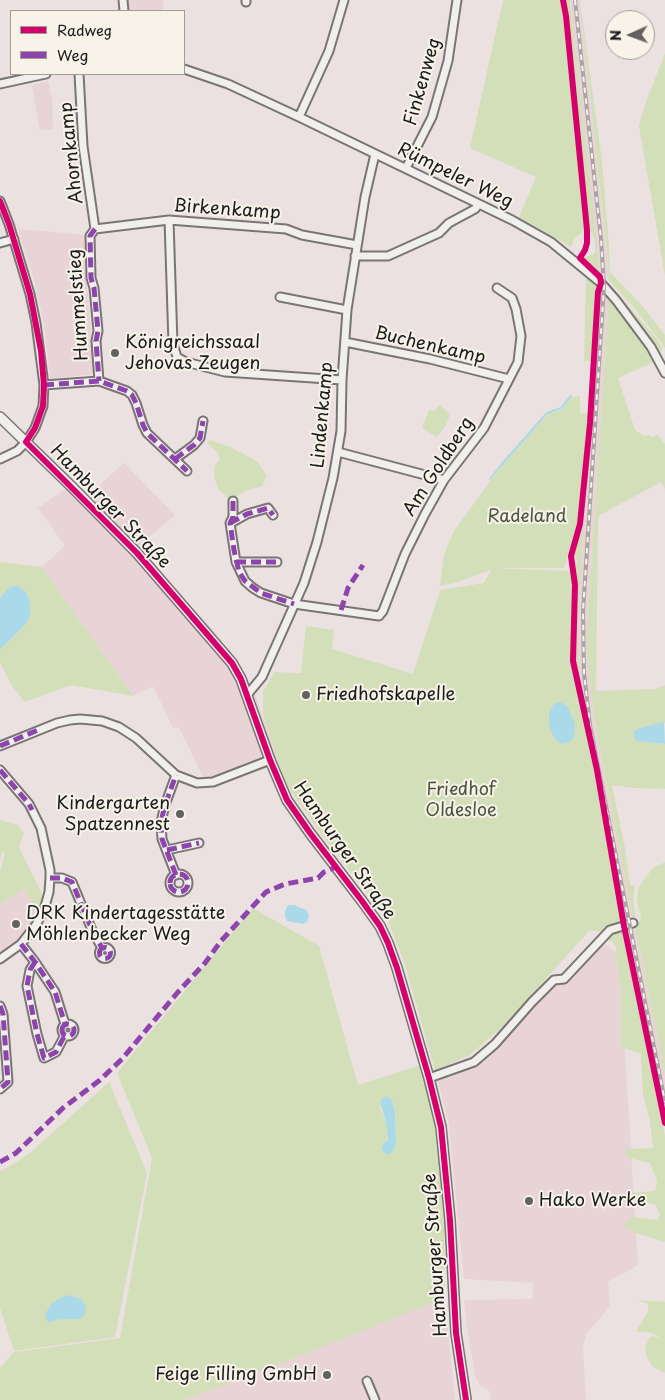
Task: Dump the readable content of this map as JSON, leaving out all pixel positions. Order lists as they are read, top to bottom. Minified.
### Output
{"streets":{"main road":["Hamburger Straße"],"street":["Finkenweg","Ahornkamp","Rümpeler Weg","Birkenkamp","Hummelstieg","Buchenkamp","Lindenkamp","Am Goldberg"]},"crossings":[["Finkenweg","Rümpeler Weg"],["Ahornkamp","Birkenkamp"],["Ahornkamp","Hummelstieg"],["Rümpeler Weg","Lindenkamp"],["Birkenkamp","Hummelstieg"],["Birkenkamp","Lindenkamp"],["Buchenkamp","Lindenkamp"],["Buchenkamp","Am Goldberg"],["Lindenkamp","Am Goldberg"],["Lindenkamp","Hamburger Straße"]],"parks":["Radeland","Friedhof Oldesloe"],"places":["Königreichssaal Jehovas Zeugen","Friedhofskapelle","Kindergarten Spatzennest","DRK Kindertagesstätte Möhlenbecker Weg","Hako Werke","Feige Filling GmbH"],"legend":["Radweg","Weg"],"north":"left"}
